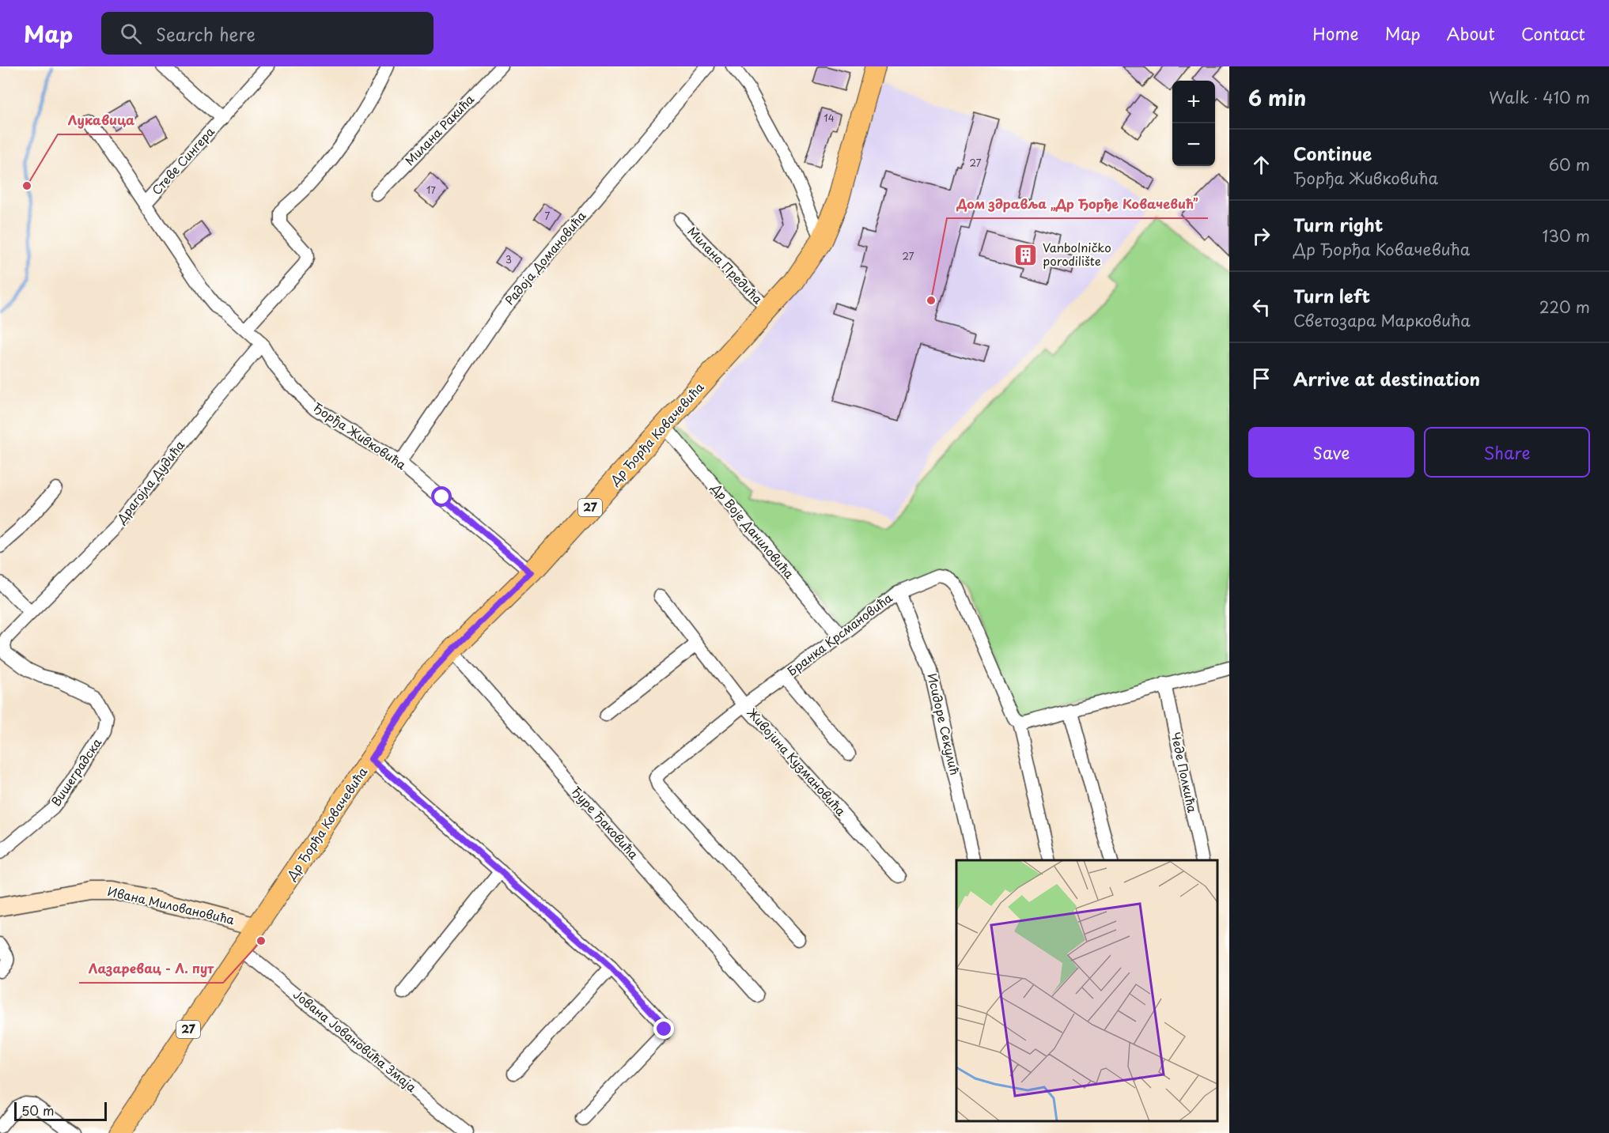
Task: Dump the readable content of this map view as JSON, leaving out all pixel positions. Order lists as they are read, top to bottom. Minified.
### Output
{"streets":{"main road":["Др Ђорђа Ковачевића","27"],"street":["Милана Ракића","Стеве Сингера","Радоја Домановића","Милана Предића","Ђорђа Живковића","Драгојла Дудића","Др Воје Даниловића","Бранка Крсмановића","Исидоре Секулић","Живојина Кузмановића","Вишеградска","Чеде Полкића","Ђуре Ђаковића","Ивана Миловановића","Јована Јовановића Змаја"]},"crossings":[["Стеве Сингера","Ђорђа Живковића"],["Радоја Домановића","Ђорђа Живковића"],["Милана Предића","Др Ђорђа Ковачевића"],["Др Ђорђа Ковачевића","Ђорђа Живковића"],["Др Ђорђа Ковачевића","27"],["Др Ђорђа Ковачевића","Др Воје Даниловића"],["Др Ђорђа Ковачевића","Ђуре Ђаковића"],["Др Ђорђа Ковачевића","Ивана Миловановића"],["Ђорђа Живковића","Драгојла Дудића"],["Драгојла Дудића","Вишеградска"],["27","Ивана Миловановића"],["27","Јована Јовановића Змаја"],["Др Воје Даниловића","Бранка Крсмановића"],["Бранка Крсмановића","Исидоре Секулић"],["Бранка Крсмановића","Живојина Кузмановића"]],"places":{"other":["Лукавица","Дом здравља „Др Ђорђе Ковачевић”","Лазаревац - Л. пут"],"building":["Vanbolničko porodilište"]},"house_numbers":["14","27","17","7","27","3"],"scale_bar":"50 m","page":{"header":"Map","search":"Search here","nav":["Home","Map","About","Contact"],"heading":["6 min","Walk · 410 m"],"map_buttons":["+","−"],"list":[["Continue","Ђорђа Живковића","60 m"],["Turn right","Др Ђорђа Ковачевића","130 m"],["Turn left","Светозара Марковића","220 m"],"Arrive at destination"],"buttons":["Save","Share"],"scale":"50 m"}}
